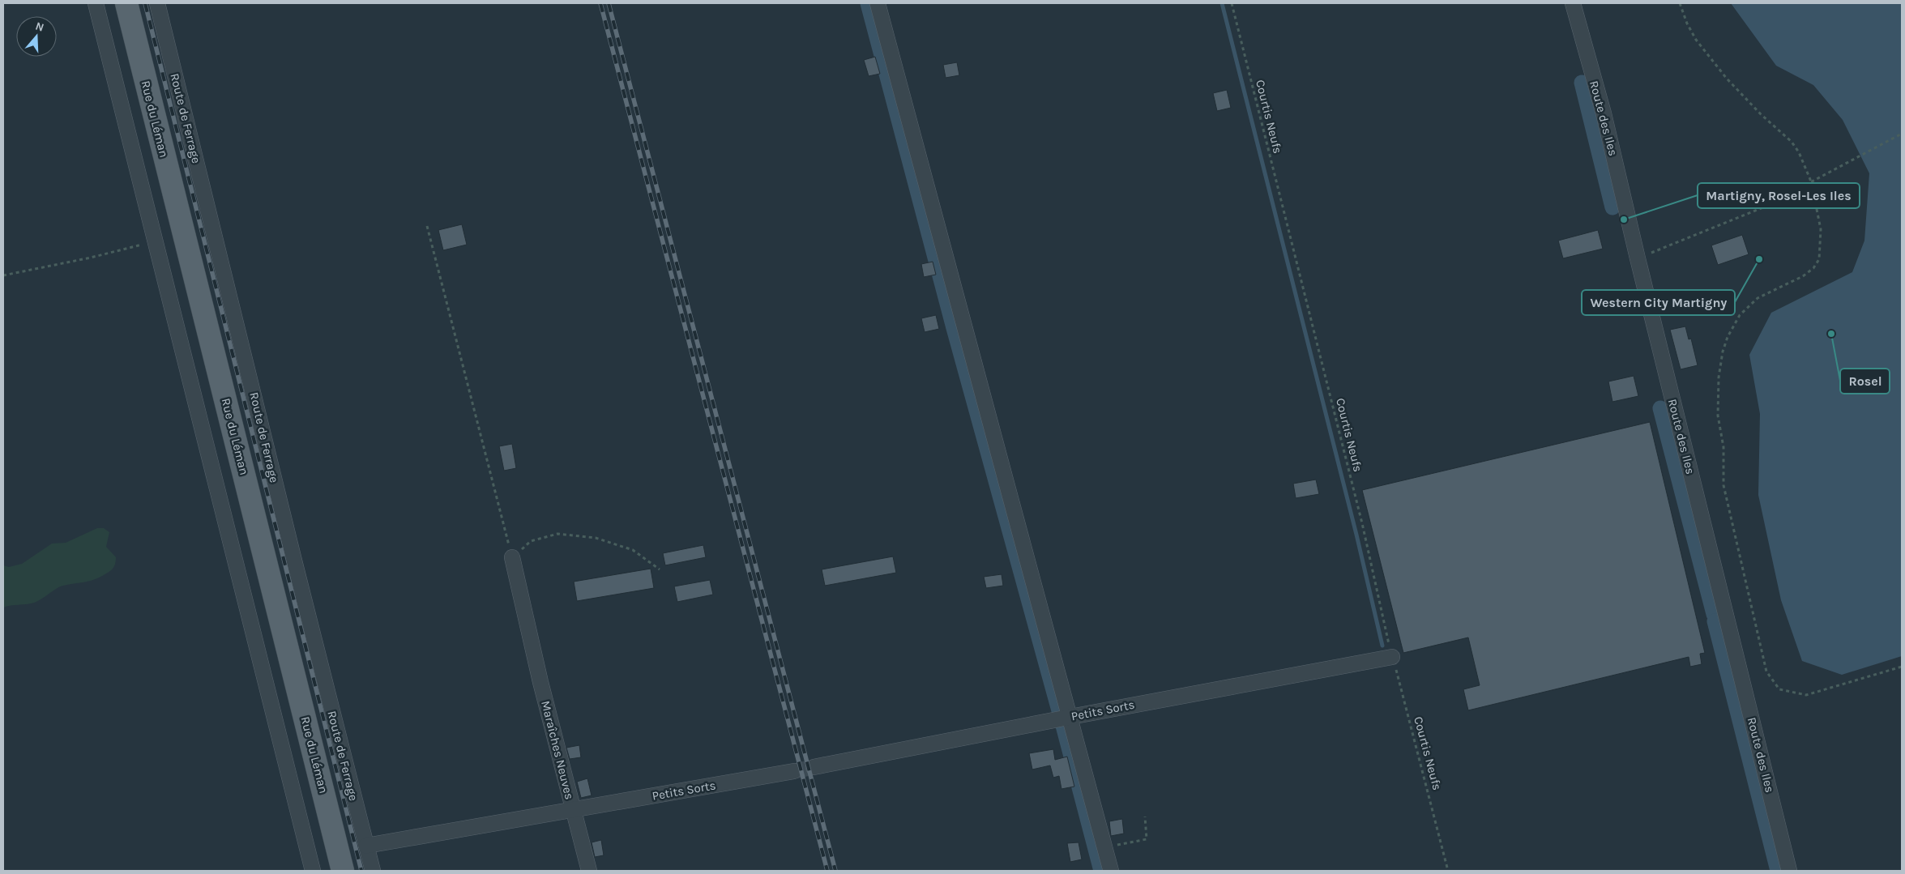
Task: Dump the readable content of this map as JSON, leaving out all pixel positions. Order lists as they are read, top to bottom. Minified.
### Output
{"streets":{"main road":["Rue du Léman"],"street":["Route de Ferrage","Route des Iles","Petits Sorts","Maraîches Neuves"],"path":["Courtis Neufs"]},"crossings":[["Courtis Neufs","Petits Sorts"],["Route de Ferrage","Maraîches Neuves"],["Petits Sorts","Maraîches Neuves"]],"places":["Martigny, Rosel-Les Iles","Western City Martigny","Rosel"],"north":"top"}
